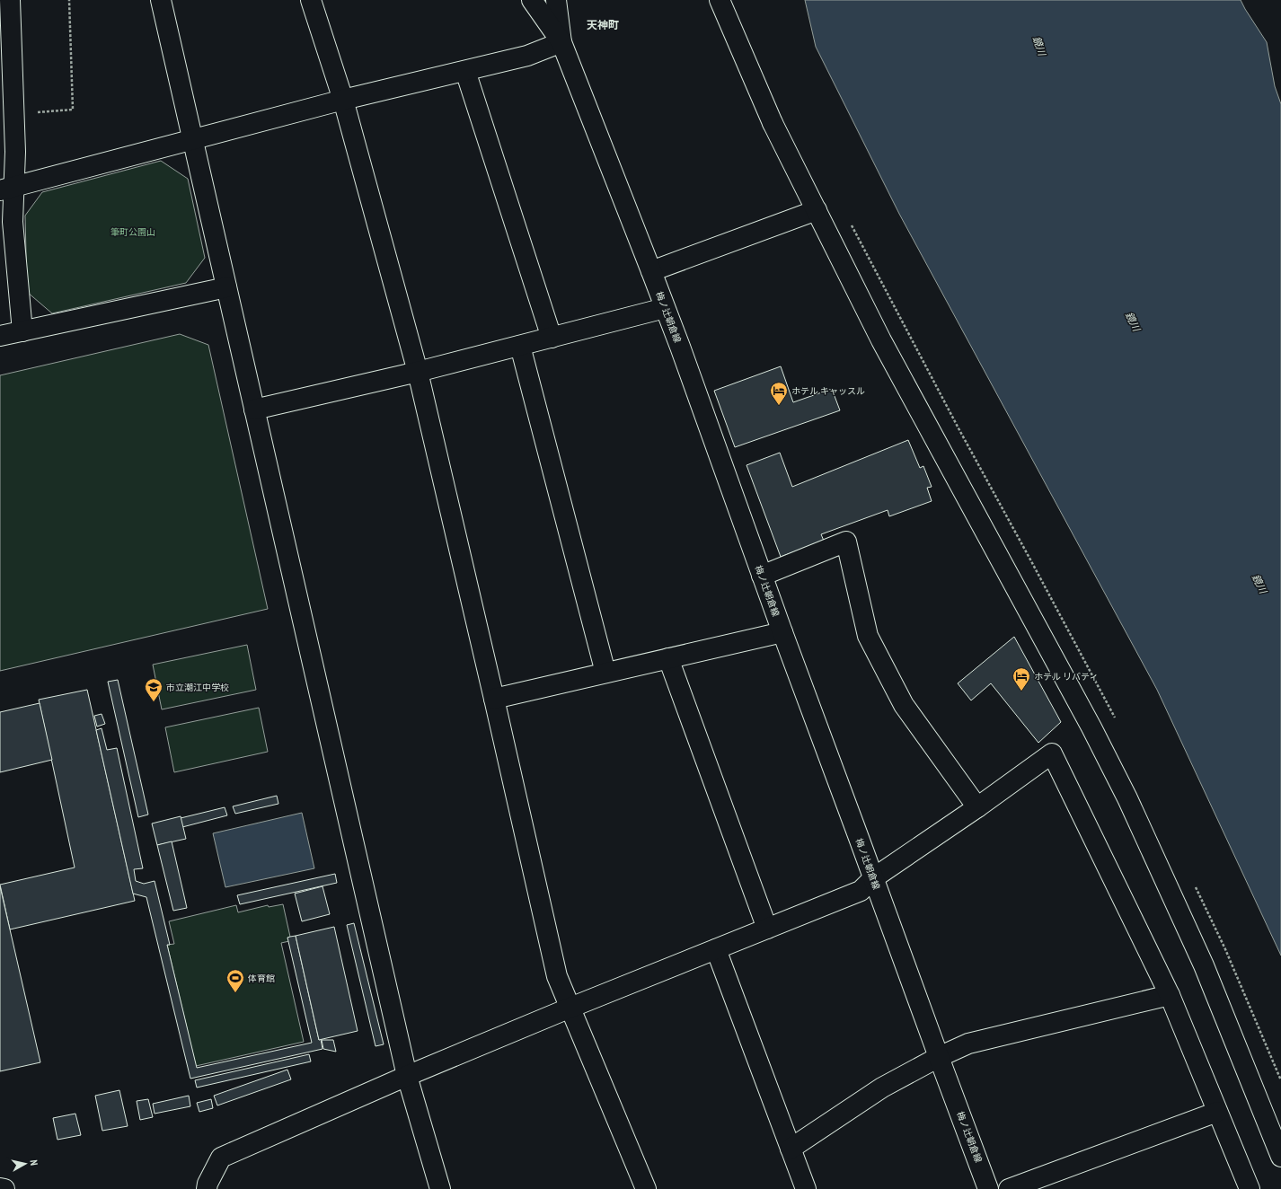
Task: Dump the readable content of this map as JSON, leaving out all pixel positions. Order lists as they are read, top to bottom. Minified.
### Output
{"streets":{"street":["梅ノ辻朝倉線"]},"districts":["天神町"],"water":["鏡川"],"parks":["筆町公園山"],"places":{"hotel":["ホテル キャッスル","ホテル リバティ"],"school or university":["市立潮江中学校"],"sports":["体育館"]},"north":"right"}
